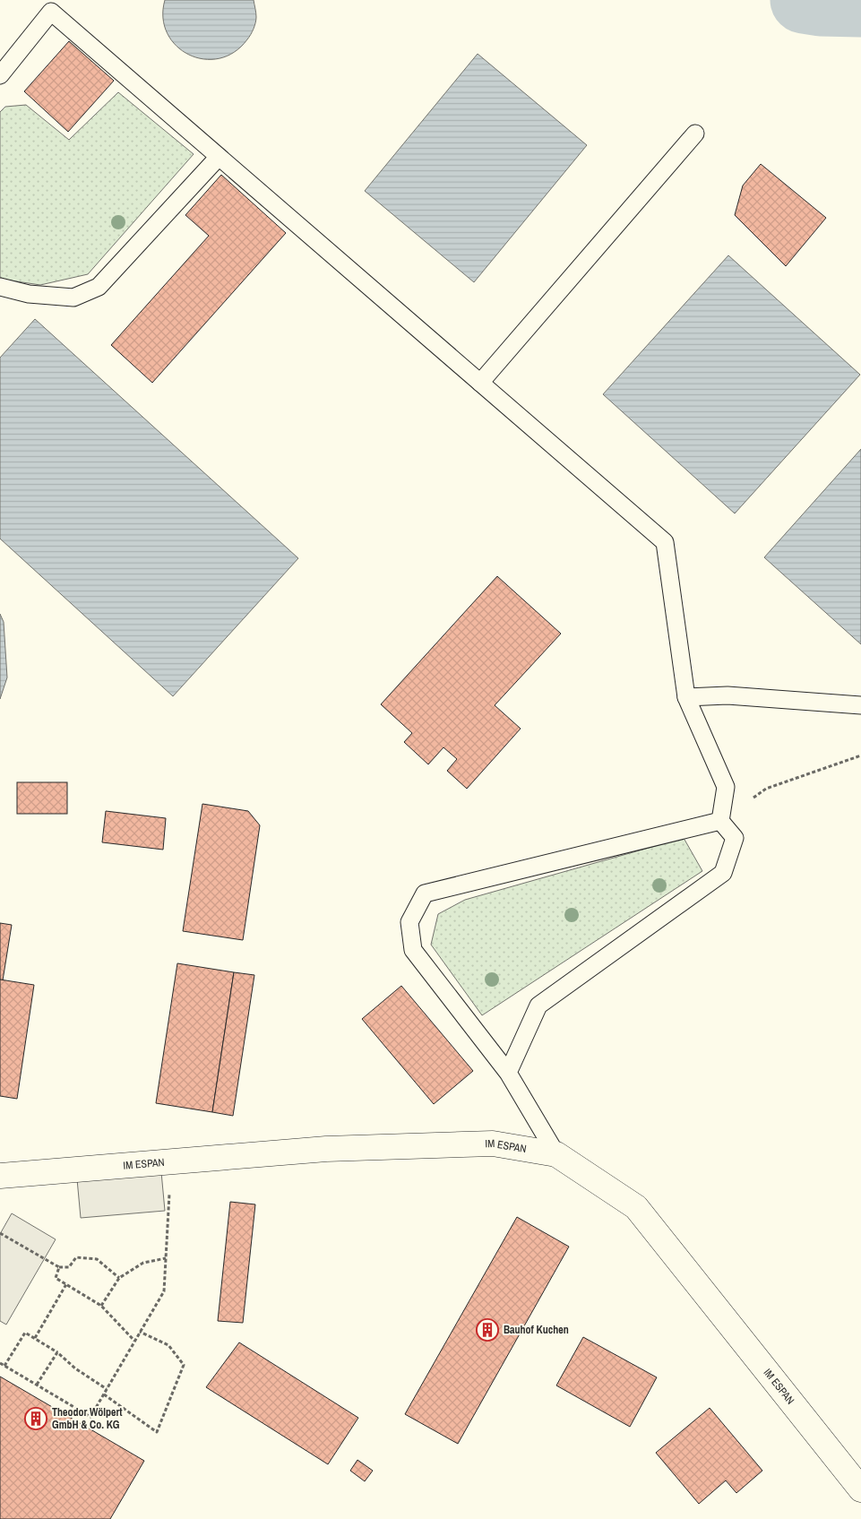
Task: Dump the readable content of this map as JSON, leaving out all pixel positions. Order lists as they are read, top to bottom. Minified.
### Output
{"streets":{"street":["IM ESPAN"]},"places":{"building":["Bauhof Kuchen","Theodor Wölpert GmbH & Co. KG"]}}
